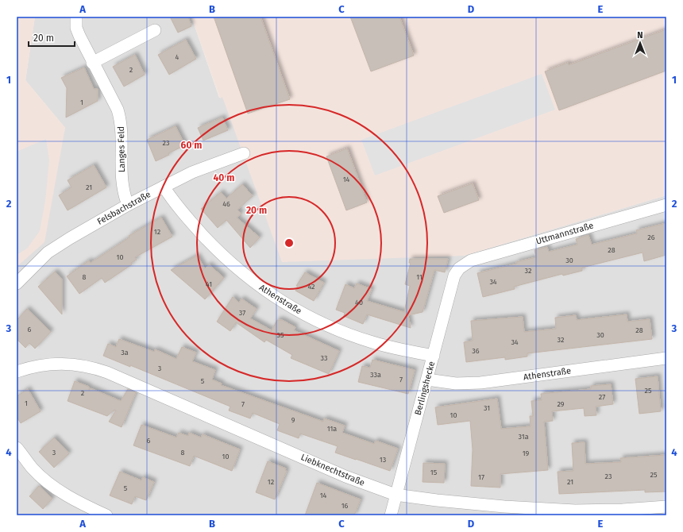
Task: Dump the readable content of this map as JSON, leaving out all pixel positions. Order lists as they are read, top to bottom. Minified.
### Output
{"streets":{"street":["Langes Feld","Felsbachstraße","Uttmannstraße","Athenstraße","Berlingshecke","Liebknechtstraße"]},"crossings":[["Langes Feld","Felsbachstraße"],["Felsbachstraße","Athenstraße"],["Uttmannstraße","Berlingshecke"],["Athenstraße","Berlingshecke"],["Berlingshecke","Liebknechtstraße"]],"house_numbers":["4","2","1","23","14","21","46","12","26","28","10","30","32","8","11","34","41","42","40","37","6","28","35","30","32","34","36","3a","33","3","33a","7","5","25","2","27","1","7","29","31","10","9","11a","31a","6","3","8","19","10","13","15","25","23","17","12","21","5","14","16"],"scale_bar":"20 m","north":"top","grid":{"columns":["A","B","C","D","E"],"rows":["1","2","3","4"]},"rings":["60 m","40 m","20 m"]}
